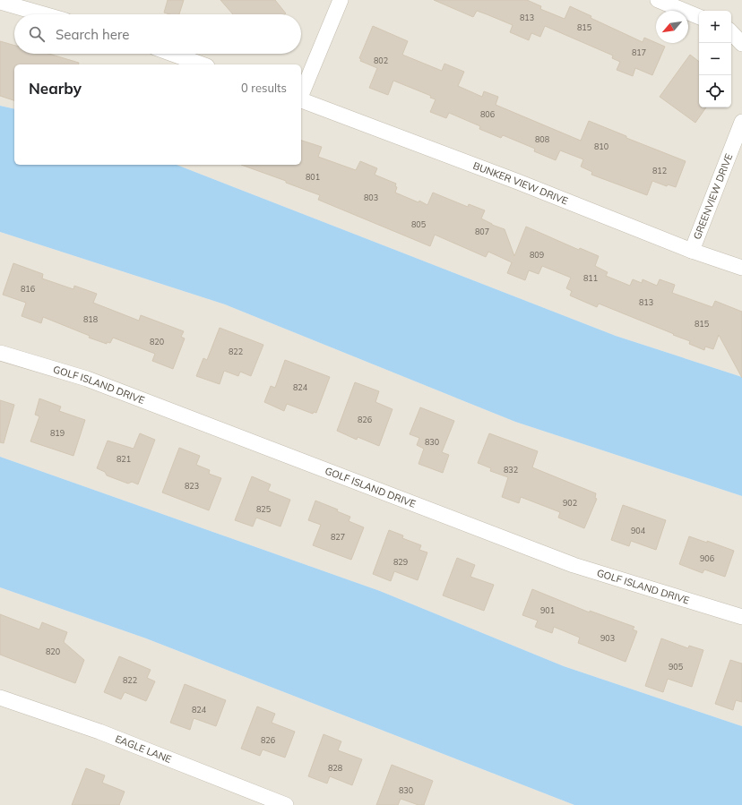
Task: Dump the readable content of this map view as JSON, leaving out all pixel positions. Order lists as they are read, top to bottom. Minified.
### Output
{"streets":{"street":["BUNKER VIEW DRIVE","GREENVIEW DRIVE","GOLF ISLAND DRIVE","EAGLE LANE"]},"crossings":[["BUNKER VIEW DRIVE","GREENVIEW DRIVE"]],"house_numbers":["813","815","817","802","806","808","810","812","801","803","805","807","809","811","816","813","818","815","820","822","824","826","819","830","821","832","823","902","825","904","827","906","829","901","903","820","905","822","824","826","828","830"],"north":"bottom left","page":{"map_buttons":["+","−"],"search":"Search here","heading":["Nearby","0 results"]}}
